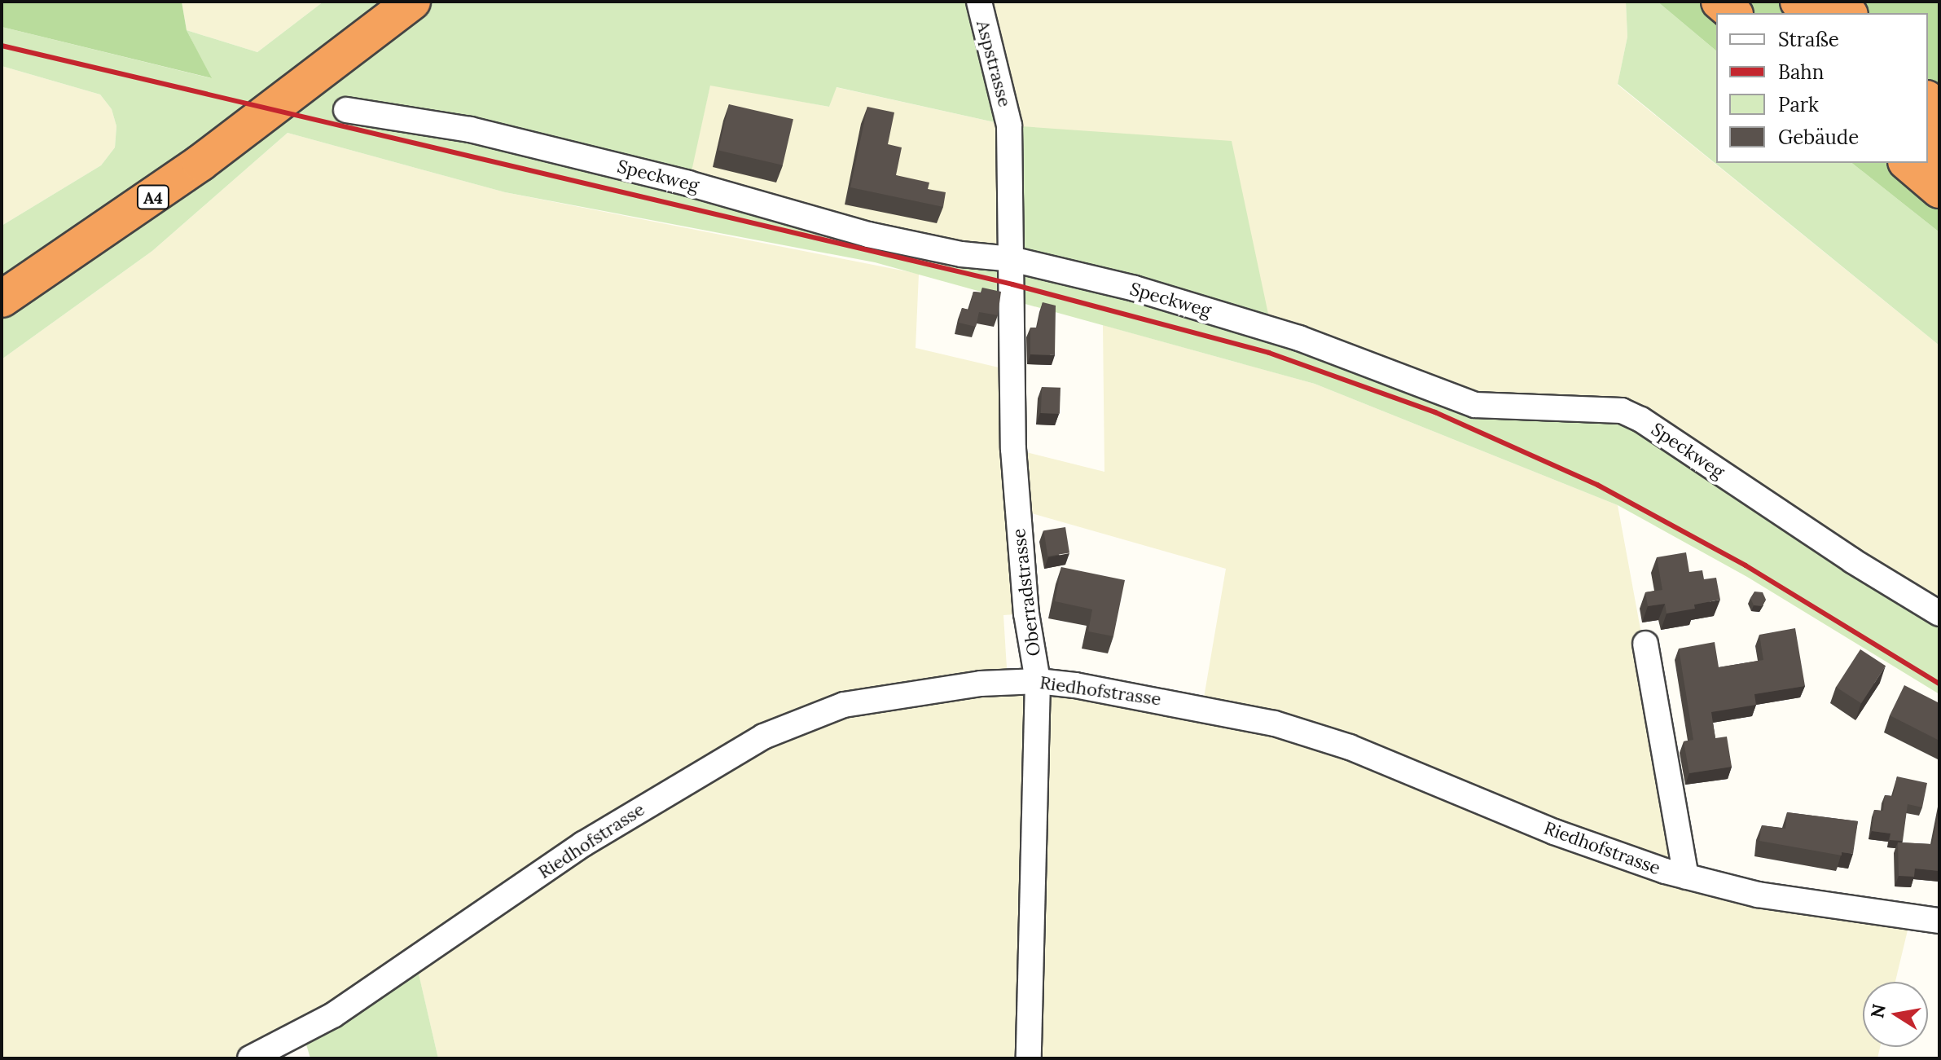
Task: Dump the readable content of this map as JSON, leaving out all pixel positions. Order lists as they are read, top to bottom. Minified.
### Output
{"streets":{"highway":["A4"],"street":["Aspstrasse","Speckweg","Oberradstrasse","Riedhofstrasse"]},"crossings":[["Aspstrasse","Oberradstrasse"],["Speckweg","Oberradstrasse"],["Oberradstrasse","Riedhofstrasse"]],"legend":["Straße","Bahn","Park","Gebäude"],"north":"left"}
